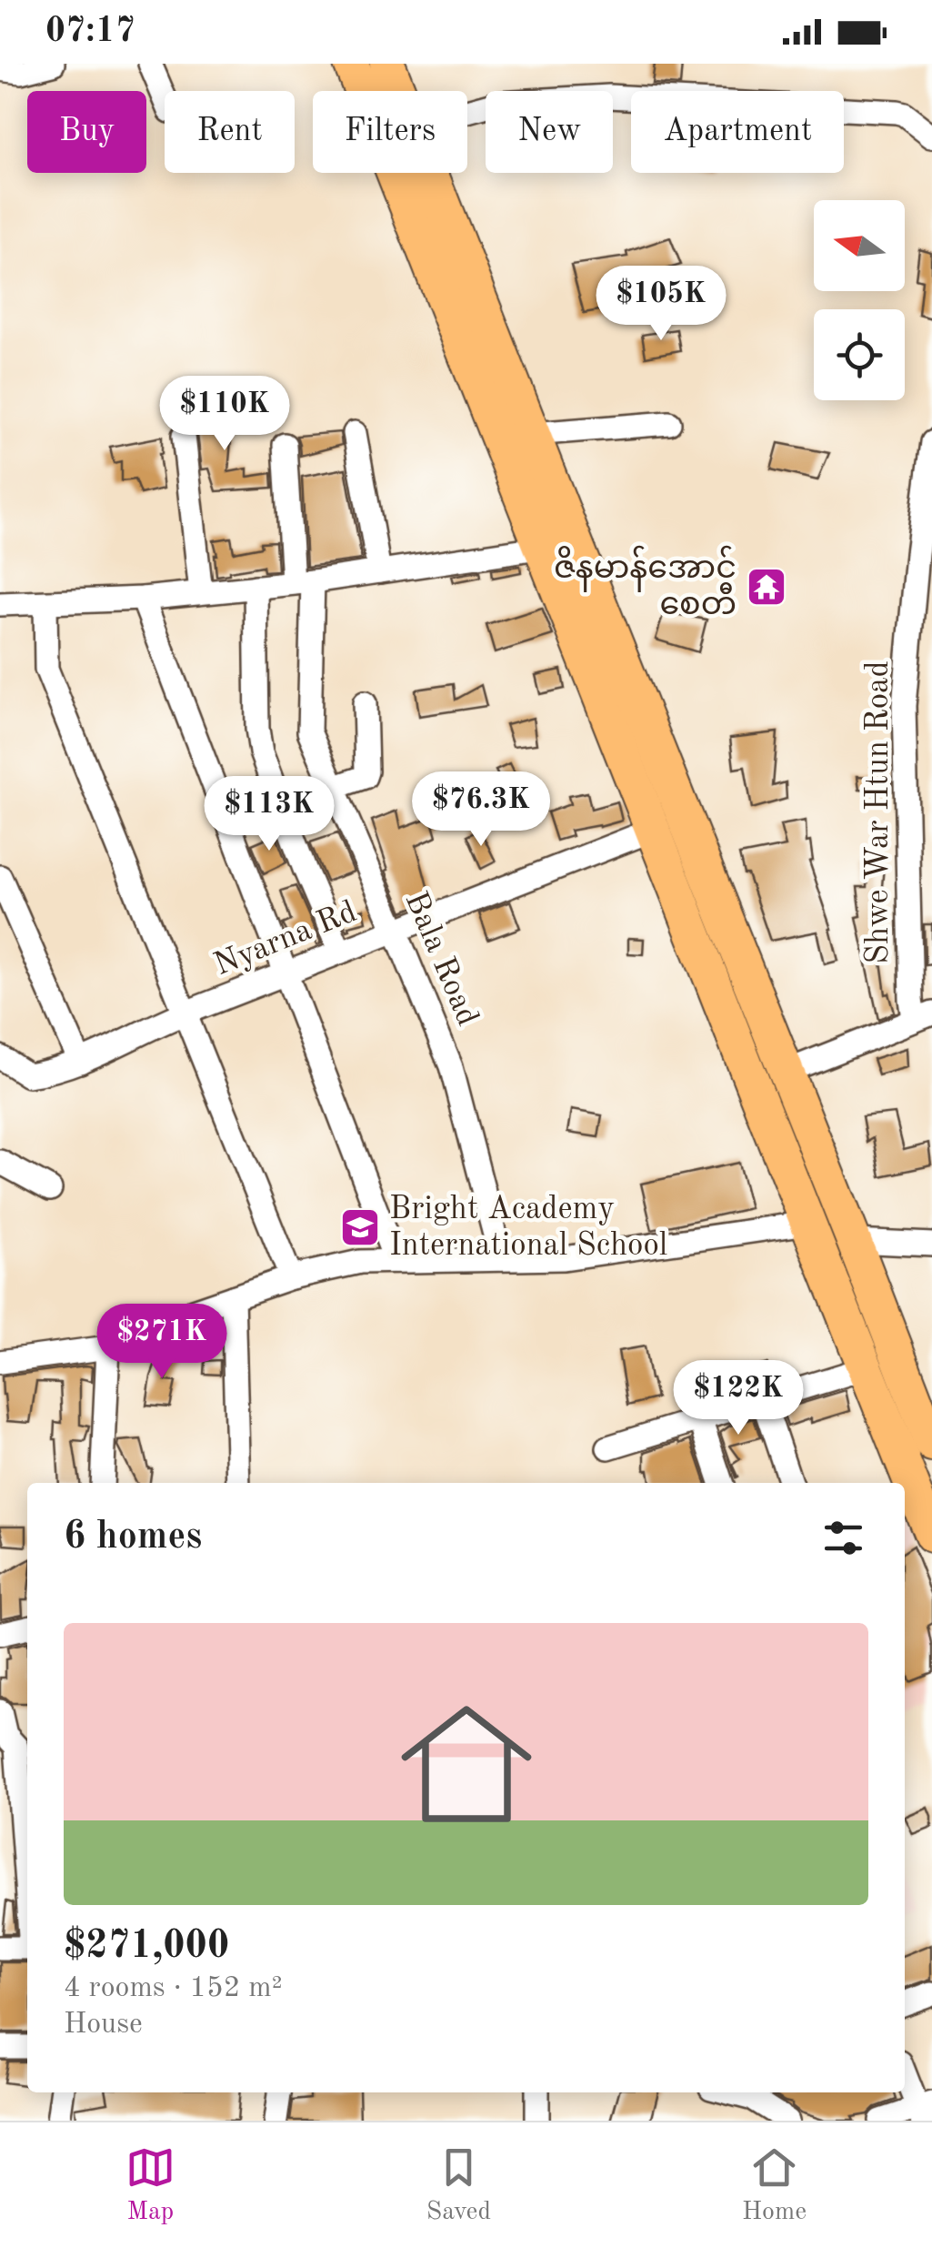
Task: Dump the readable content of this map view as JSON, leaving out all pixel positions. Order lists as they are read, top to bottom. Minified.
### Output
{"streets":{"street":["Shwe War Htun Road","Nyarna Rd","Bala Road"]},"crossings":[["Nyarna Rd","Bala Road"]],"places":{"temple":["ဇိနမာန်အောင် စေတီ"],"school or university":["Bright Academy International School"]},"north":"left","page":{"status":"07:17","chip":["Buy","Rent","Filters","New","Apartment"],"price":["$105K","$110K","$76.3K","$113K","$271K","$122K"],"heading":"6 homes","list":[{"name":"$271,000","note":"4 rooms · 152 m² · House"}],"tabs":["Map","Saved","Home"]}}
